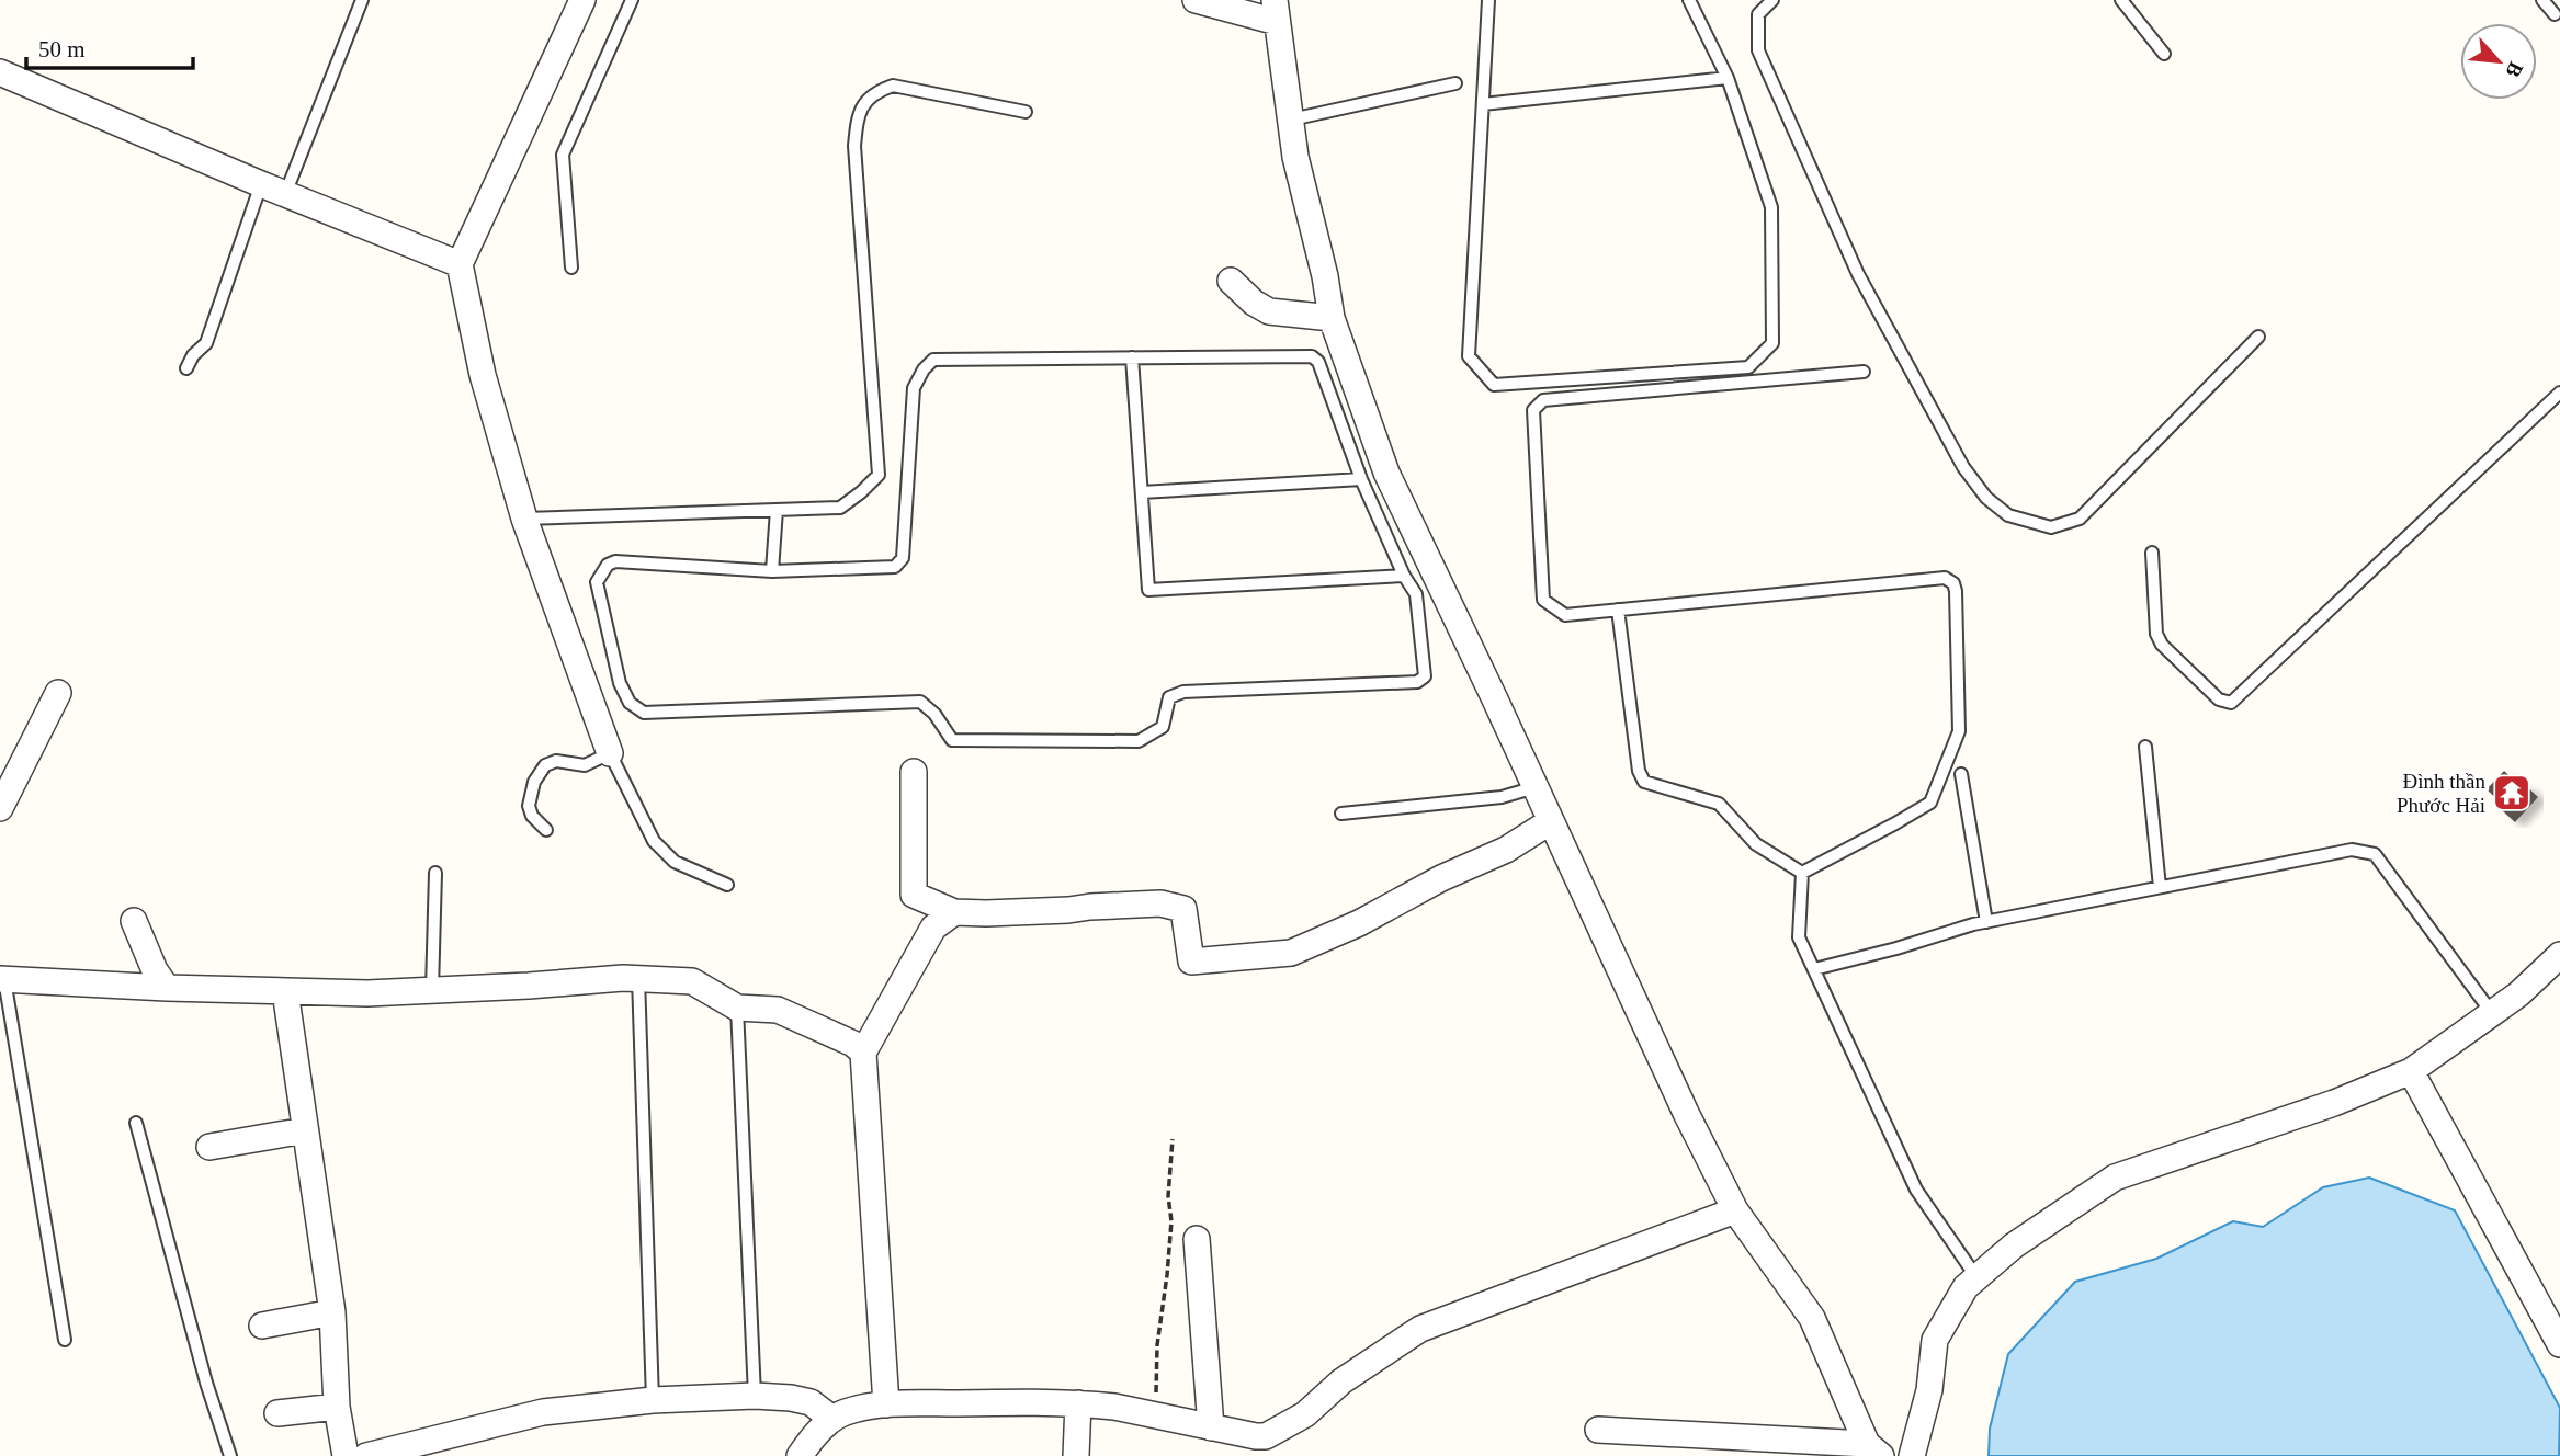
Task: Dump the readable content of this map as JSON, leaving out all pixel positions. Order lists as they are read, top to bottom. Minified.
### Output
{"places":{"temple":["Đình thần Phước Hải"]},"scale_bar":"50 m","north":"bottom right"}
